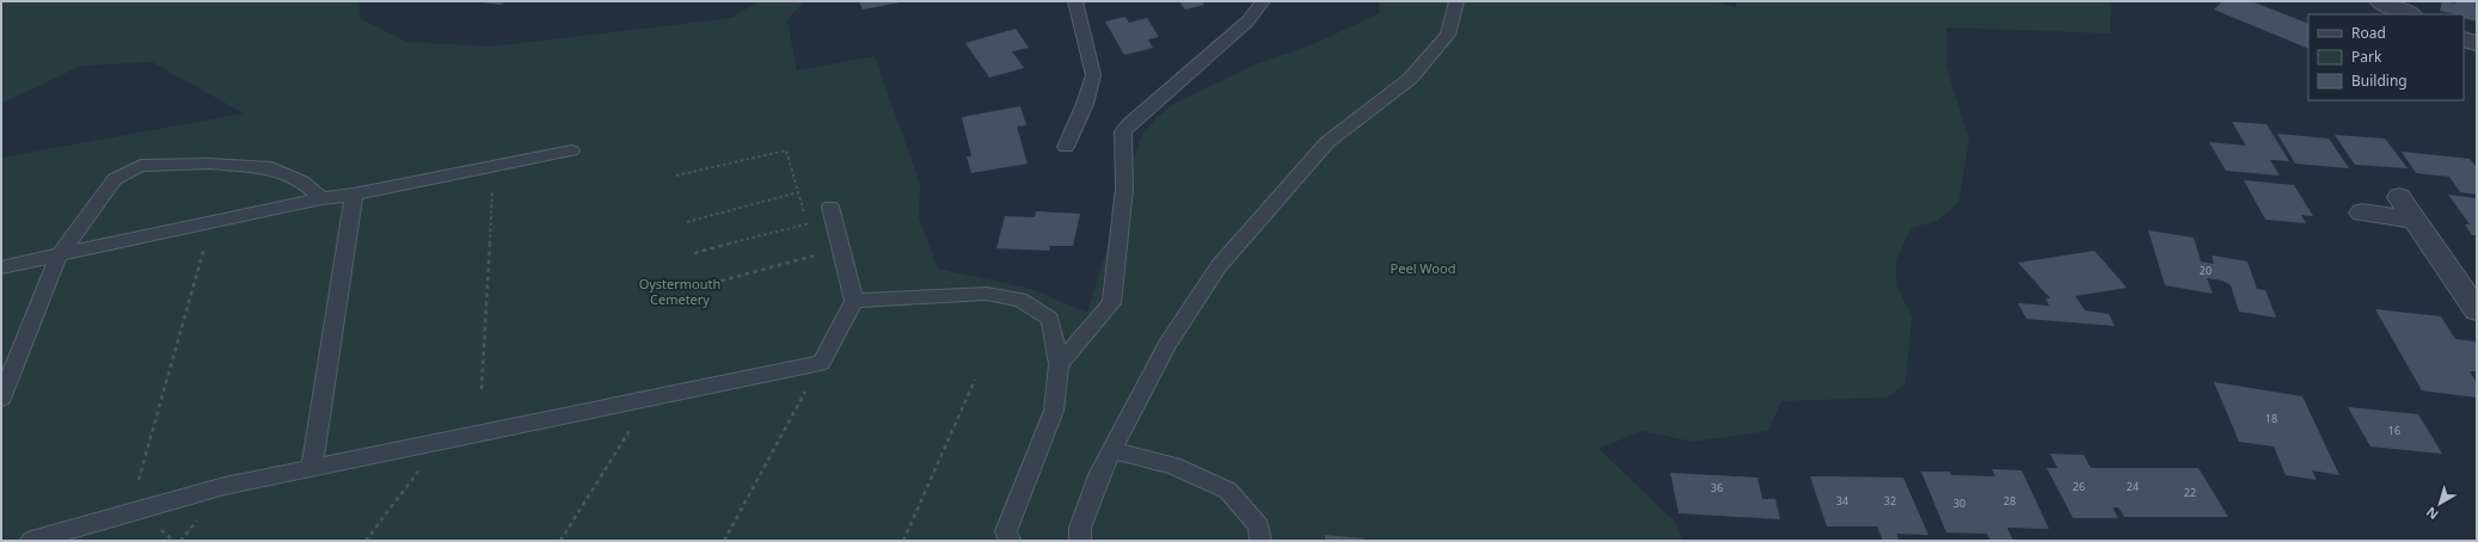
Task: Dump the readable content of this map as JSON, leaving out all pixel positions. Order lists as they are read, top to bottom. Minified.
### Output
{"parks":["Peel Wood","Oystermouth Cemetery"],"house_numbers":["20","18","16","26","24","36","22","34","32","28","30"],"legend":["Road","Park","Building"],"north":"bottom left"}
